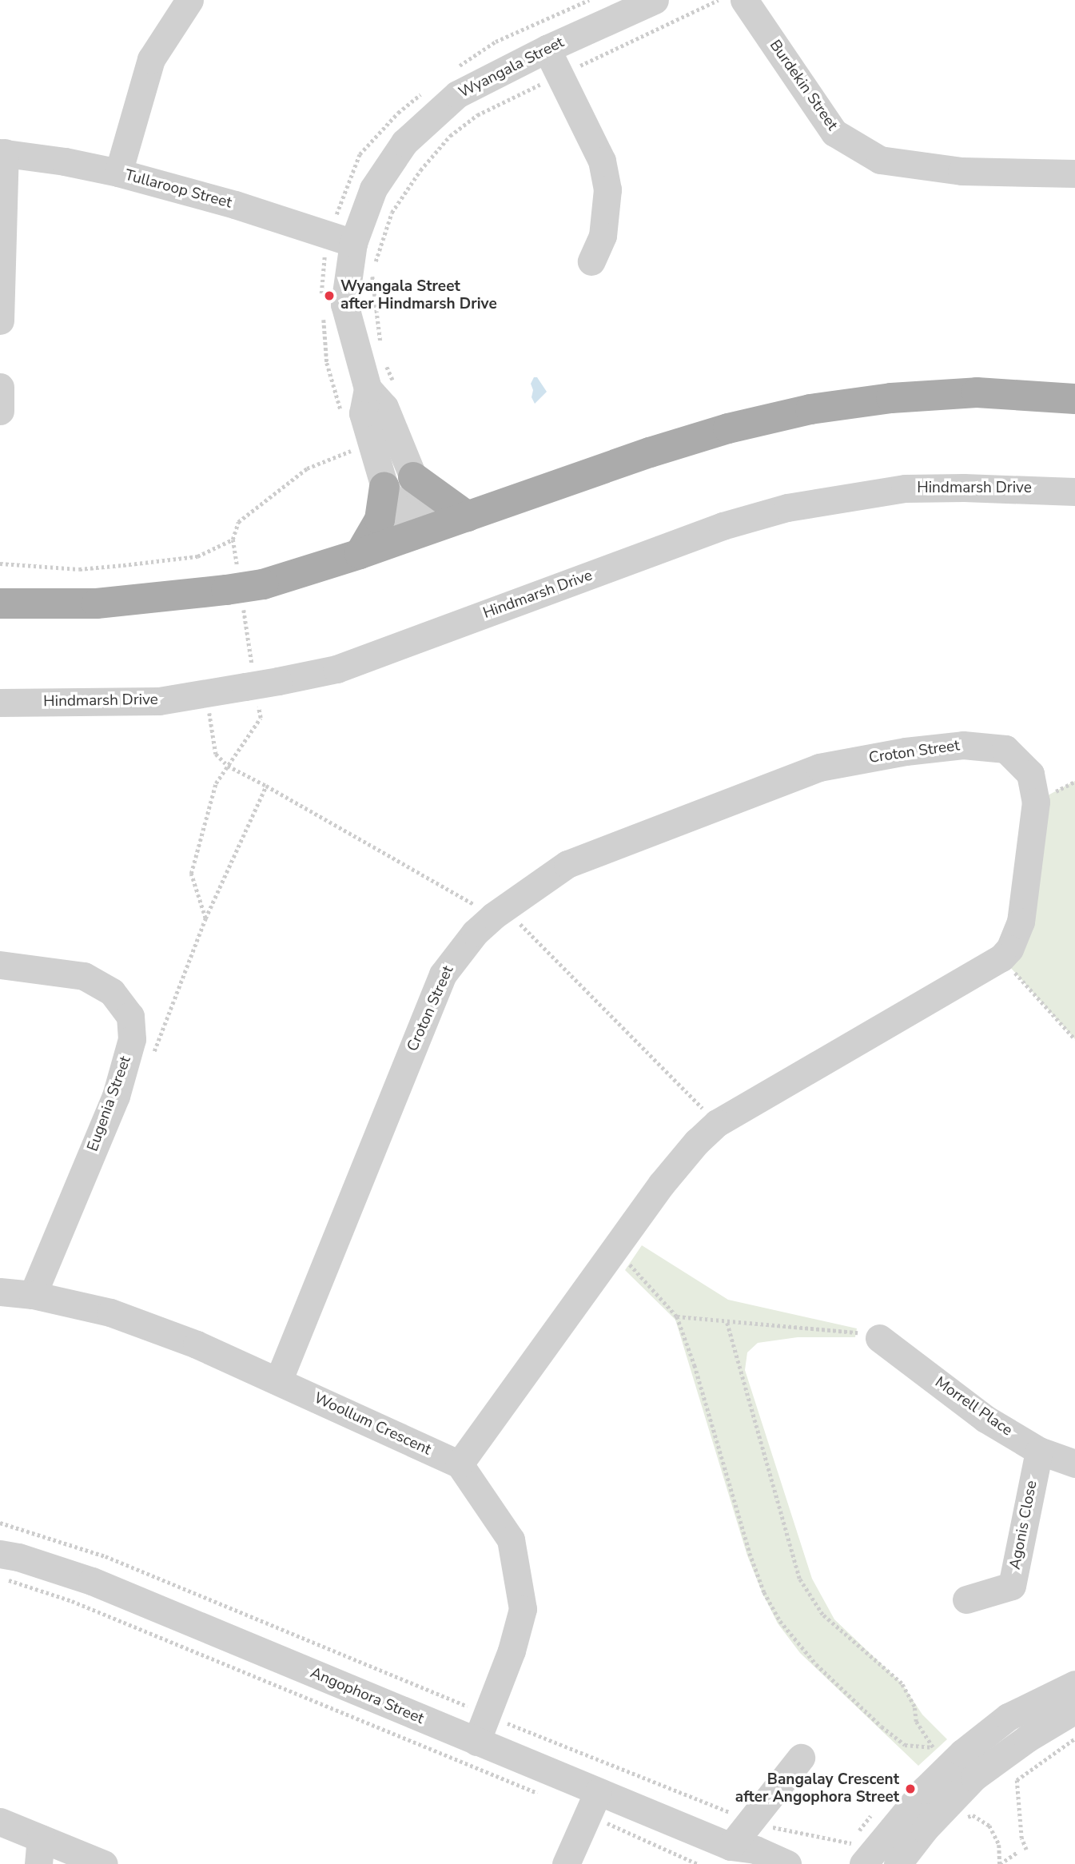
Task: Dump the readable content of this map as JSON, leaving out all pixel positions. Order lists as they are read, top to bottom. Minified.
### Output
{"streets":{"street":["Wyangala Street","Burdekin Street","Tullaroop Street","Hindmarsh Drive","Croton Street","Eugenia Street","Morrell Place","Woollum Crescent","Agonis Close","Angophora Street"]},"crossings":[["Wyangala Street","Tullaroop Street"],["Croton Street","Woollum Crescent"],["Eugenia Street","Woollum Crescent"],["Morrell Place","Agonis Close"]],"places":["Wyangala Street after Hindmarsh Drive","Bangalay Crescent after Angophora Street"]}
